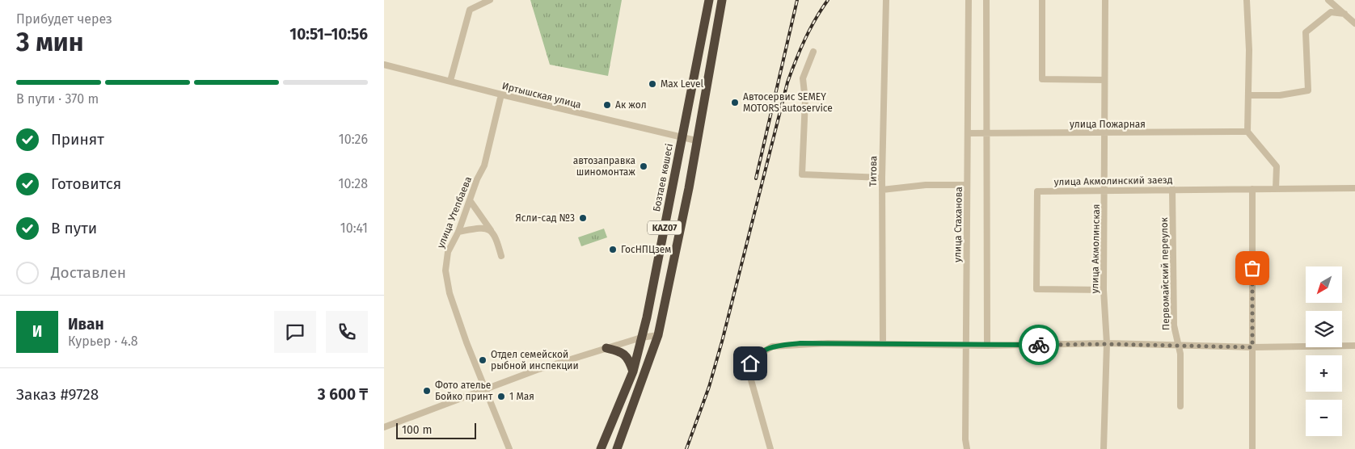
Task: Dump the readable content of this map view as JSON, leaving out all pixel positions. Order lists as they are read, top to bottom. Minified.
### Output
{"streets":{"highway":["Бозтаев көшесі","KAZ07"],"street":["Иртышская улица","улица Пожарная","Титова","улица Акмолинский заезд","улица Утепбаева","улица Стаханова","улица Акмолинская","Первомайский переулок"]},"crossings":[["Иртышская улица","Бозтаев көшесі"],["Иртышская улица","улица Утепбаева"],["Иртышская улица","KAZ07"],["улица Пожарная","улица Стаханова"],["улица Пожарная","улица Акмолинская"],["улица Акмолинский заезд","улица Акмолинская"],["улица Акмолинский заезд","Первомайский переулок"]],"places":["Max Level","Автосервис SEMEY MOTORS autoservice","Ак жол","автозаправка шиномонтаж","Ясли-сад №3","ГосНПЦзем","Отдел семейской рыбной инспекции","Фото ателье Бойко принт","1 Мая"],"scale_bar":"100 m","north":"bottom left","page":{"heading":["3 мин","Прибудет через","10:51–10:56"],"panel":["Иван","Курьер · 4.8","Заказ #9728","3 600 ₸"],"bar":"В пути · 370 m","list":[["Принят","10:26"],["Готовится","10:28"],["В пути","10:41"],"Доставлен"],"map_buttons":["+","−"],"round":"И","scale":"100 m"}}
